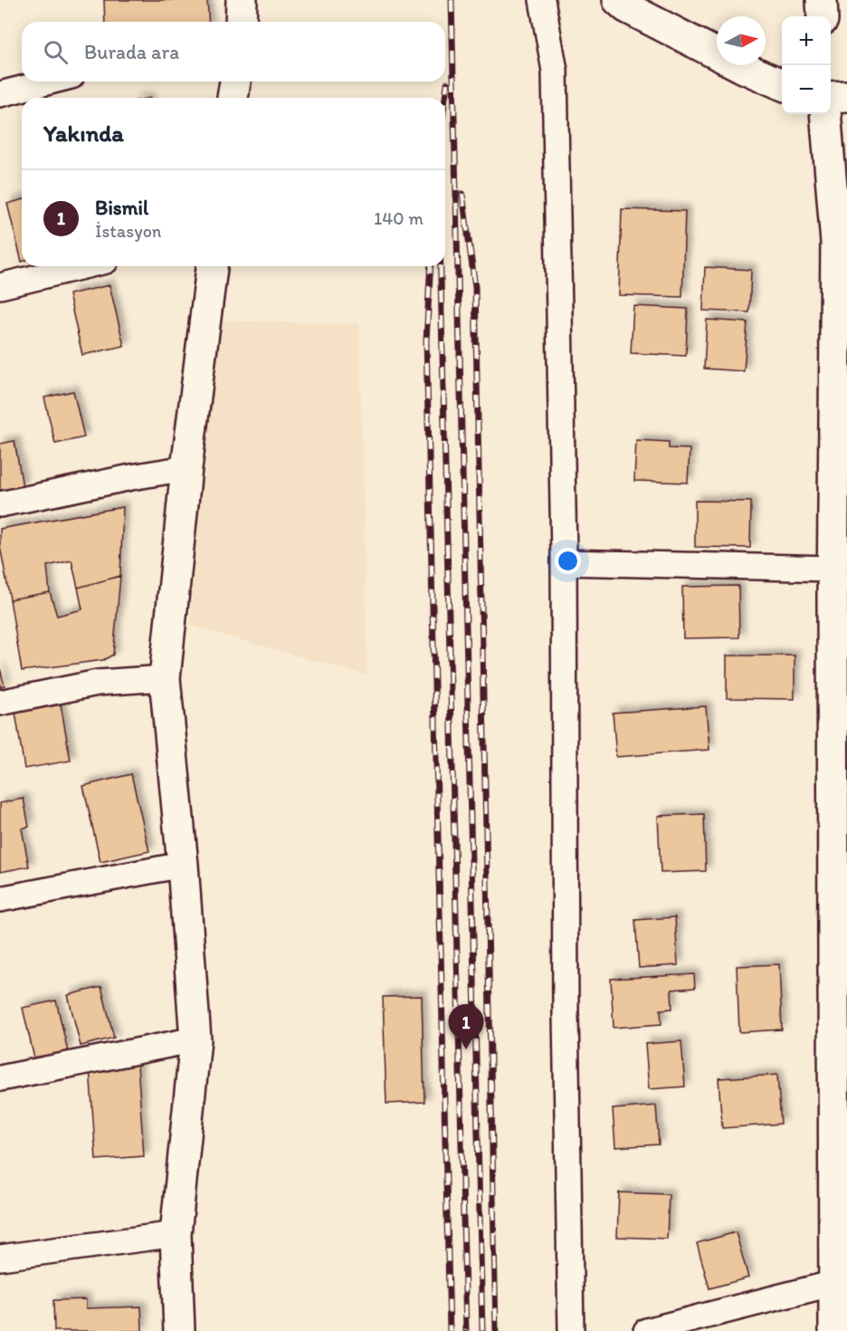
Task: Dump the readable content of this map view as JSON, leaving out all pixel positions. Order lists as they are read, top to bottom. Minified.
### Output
{"north":"right","page":{"map_buttons":["+","−"],"search":"Burada ara","heading":"Yakında","list":[{"mark":"1","name":"Bismil","note":"İstasyon","value":"140 m"}],"pins":"1"}}
